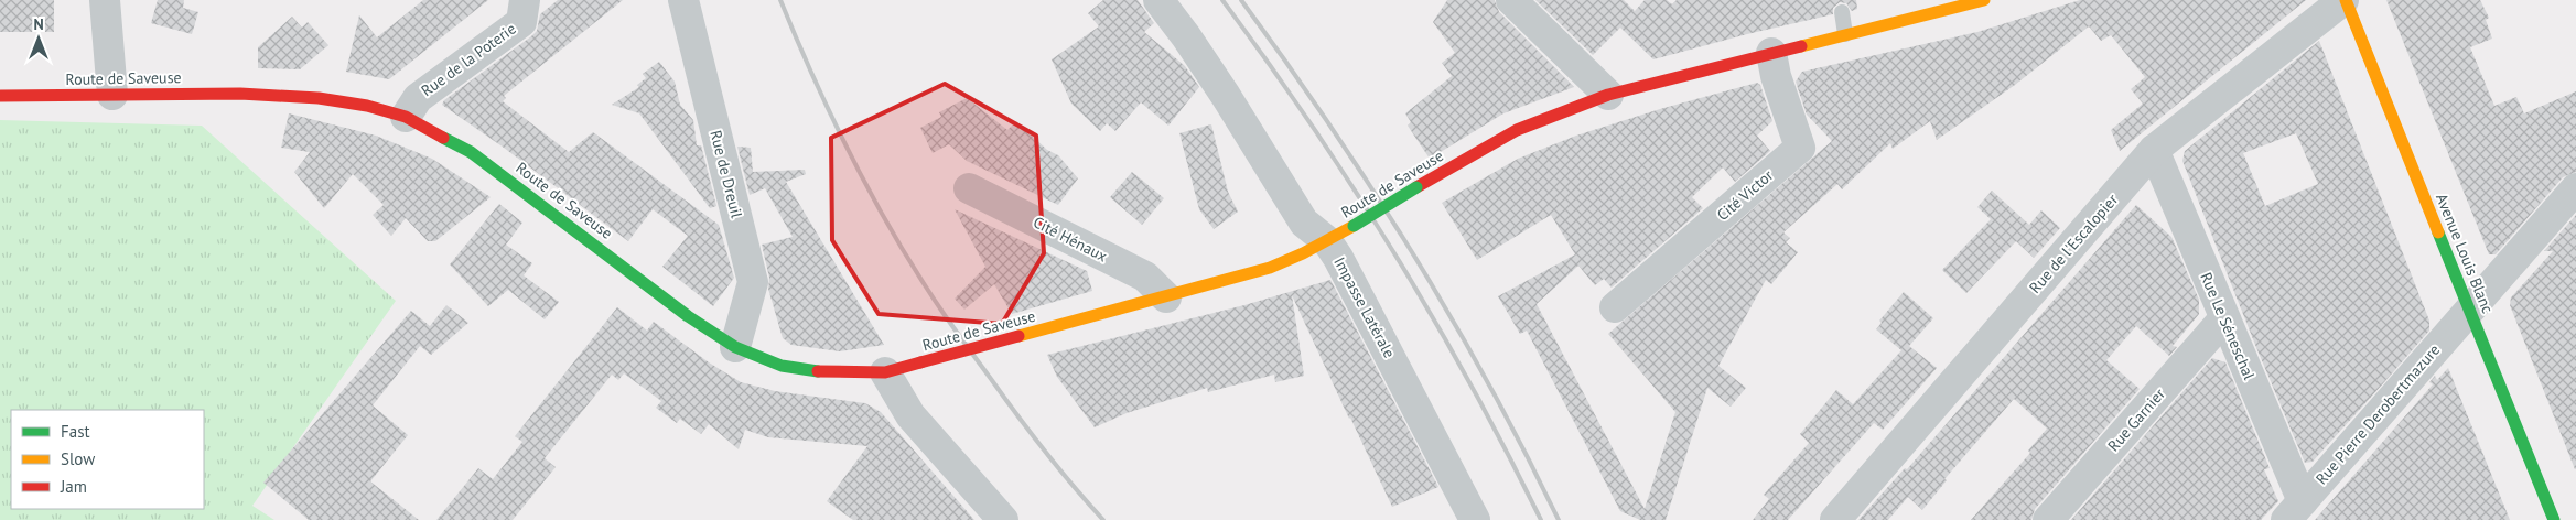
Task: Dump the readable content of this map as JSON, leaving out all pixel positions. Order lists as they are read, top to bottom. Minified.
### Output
{"streets":{"main road":["Route de Saveuse","Avenue Louis Blanc"],"street":["Rue de la Poterie","Rue de Dreuil","Cité Victor","Cité Hénaux","Rue de l'Escalopier","Impasse Latérale","Rue Le Séneschal","Rue Pierre Derobertmazure","Rue Garnier"]},"crossings":[["Rue de la Poterie","Route de Saveuse"],["Route de Saveuse","Rue de Dreuil"],["Route de Saveuse","Cité Victor"],["Route de Saveuse","Cité Hénaux"],["Route de Saveuse","Impasse Latérale"],["Rue de l'Escalopier","Avenue Louis Blanc"],["Rue de l'Escalopier","Rue Le Séneschal"],["Avenue Louis Blanc","Rue Pierre Derobertmazure"],["Rue Le Séneschal","Rue Pierre Derobertmazure"],["Rue Le Séneschal","Rue Garnier"]],"legend":["Fast","Slow","Jam"],"north":"top"}
